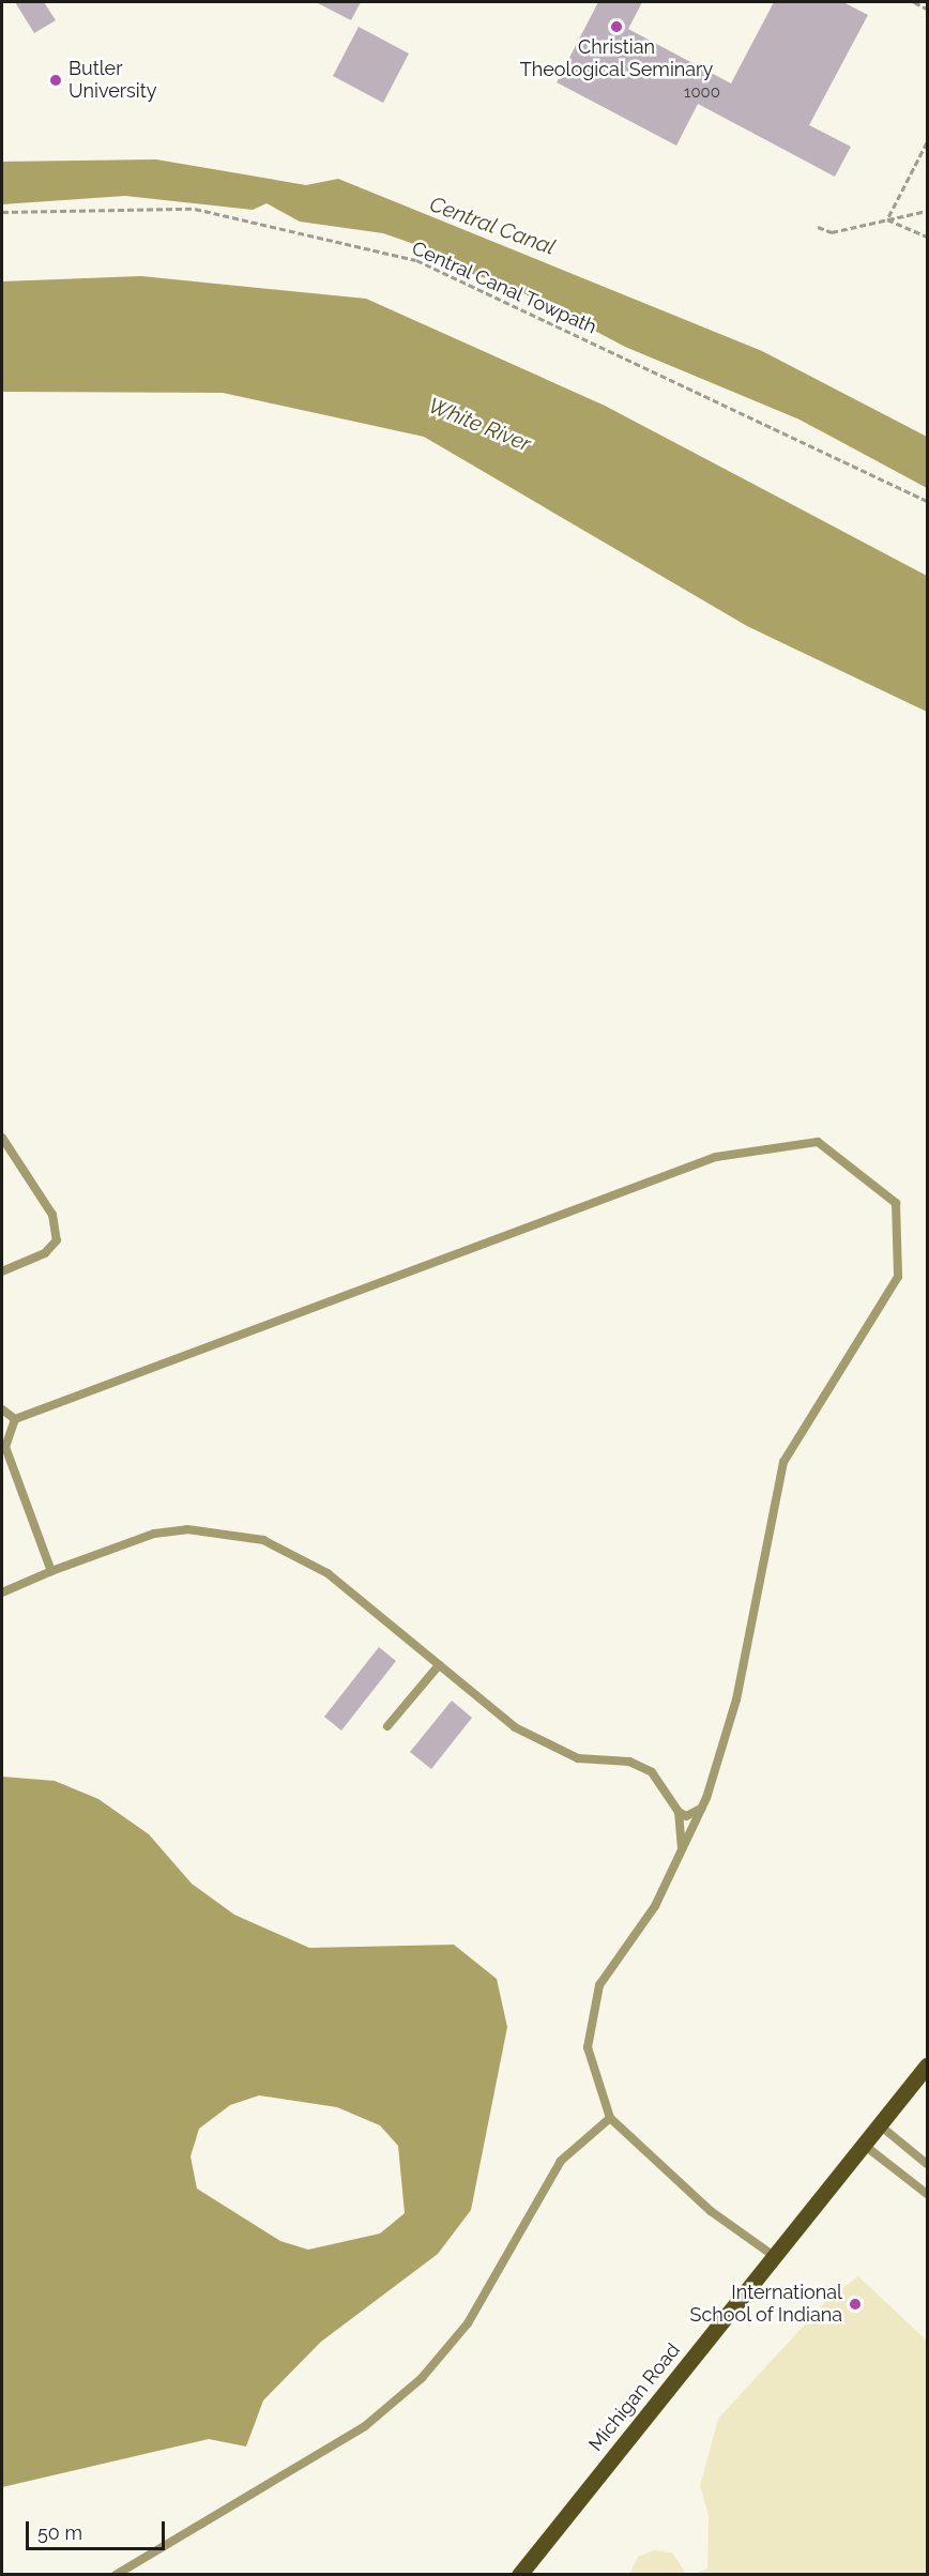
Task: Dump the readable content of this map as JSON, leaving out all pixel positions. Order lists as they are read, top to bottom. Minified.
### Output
{"streets":{"main road":["Michigan Road"],"path":["Central Canal Towpath"]},"water":["Central Canal","White River"],"places":["Christian Theological Seminary","Butler University","International School of Indiana"],"house_numbers":["1000"],"scale_bar":"50 m"}
